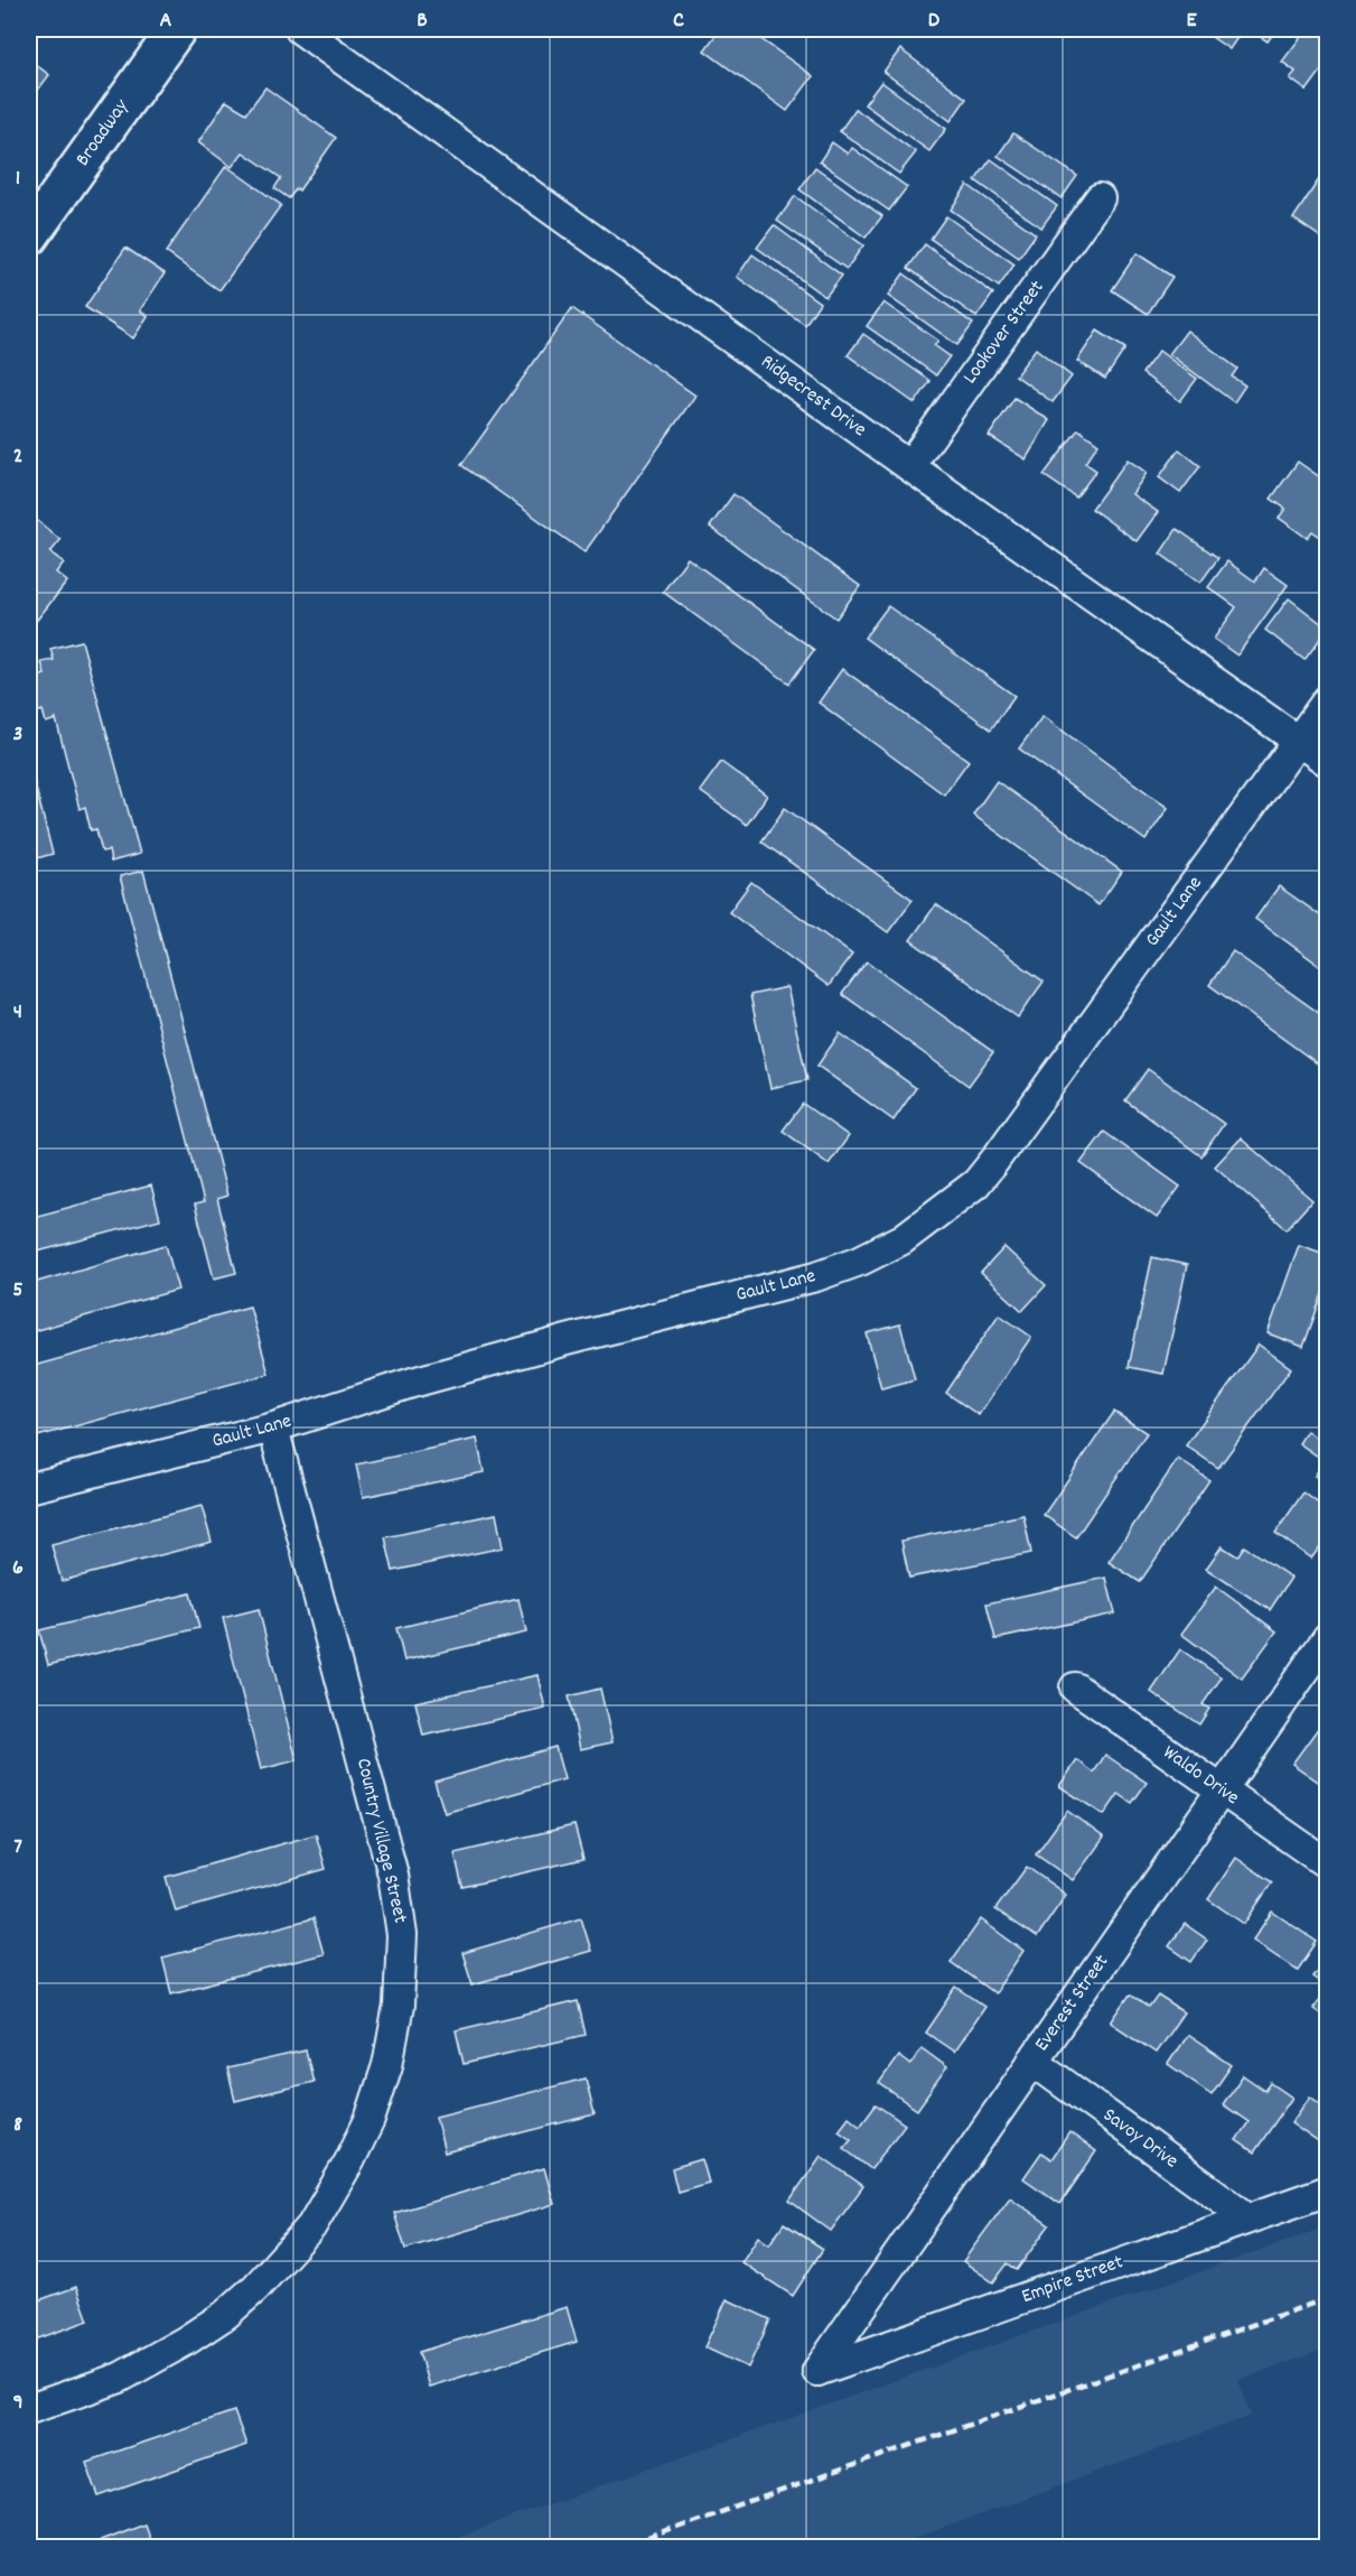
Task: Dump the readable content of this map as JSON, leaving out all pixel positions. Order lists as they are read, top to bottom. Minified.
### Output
{"streets":{"main road":["Broadway"],"street":["Lookover Street","Ridgecrest Drive","Gault Lane","Waldo Drive","Country Village Street","Everest Street","Savoy Drive","Empire Street"]},"crossings":[["Lookover Street","Ridgecrest Drive"],["Ridgecrest Drive","Gault Lane"],["Gault Lane","Country Village Street"],["Waldo Drive","Everest Street"],["Everest Street","Savoy Drive"],["Everest Street","Empire Street"],["Savoy Drive","Empire Street"]],"grid":{"columns":["A","B","C","D","E"],"rows":["1","2","3","4","5","6","7","8","9"]}}
